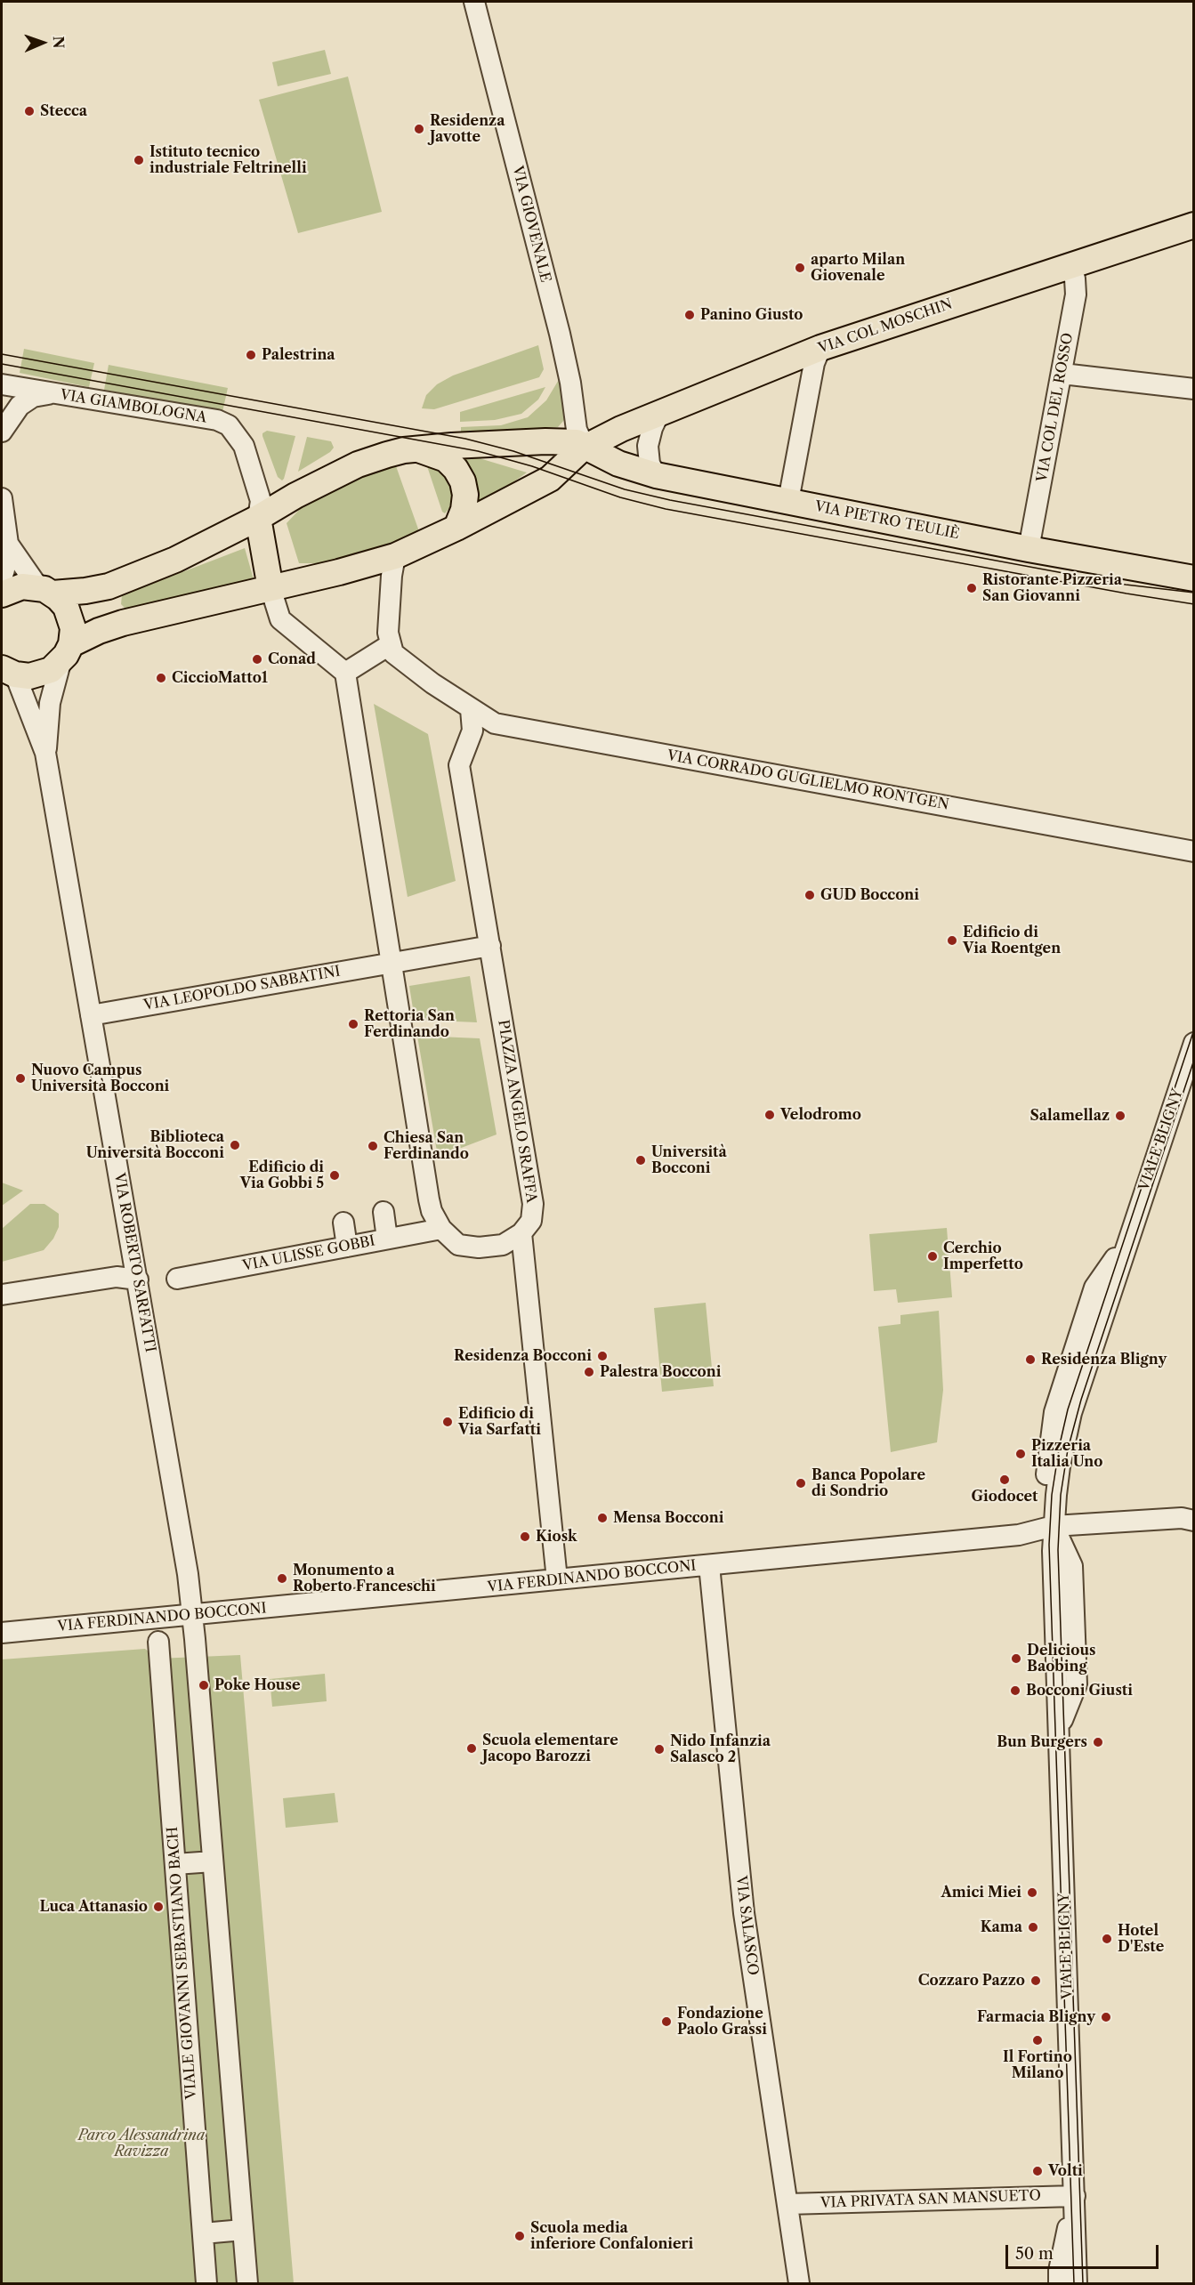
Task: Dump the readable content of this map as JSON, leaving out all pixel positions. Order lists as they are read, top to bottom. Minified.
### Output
{"streets":{"main road":["VIA COL MOSCHIN","VIA PIETRO TEULIÈ"],"street":["VIA GIOVENALE","VIA GIAMBOLOGNA","VIA COL DEL ROSSO","VIA CORRADO GUGLIELMO RONTGEN","VIA LEOPOLDO SABBATINI","PIAZZA ANGELO SRAFFA","VIALE BLIGNY","VIA ULISSE GOBBI","VIA ROBERTO SARFATTI","VIA FERDINANDO BOCCONI","VIA SALASCO","VIALE GIOVANNI SEBASTIANO BACH","VIA PRIVATA SAN MANSUETO"]},"crossings":[["VIA GIOVENALE","VIA COL MOSCHIN"],["VIA GIOVENALE","VIA PIETRO TEULIÈ"],["VIA COL MOSCHIN","VIA COL DEL ROSSO"],["VIA COL MOSCHIN","VIA PIETRO TEULIÈ"],["VIA COL MOSCHIN","VIA ROBERTO SARFATTI"],["VIA GIAMBOLOGNA","VIA PIETRO TEULIÈ"],["VIA COL DEL ROSSO","VIA PIETRO TEULIÈ"],["VIA CORRADO GUGLIELMO RONTGEN","PIAZZA ANGELO SRAFFA"],["VIA LEOPOLDO SABBATINI","VIA ROBERTO SARFATTI"],["VIALE BLIGNY","VIA FERDINANDO BOCCONI"],["VIALE BLIGNY","VIA PRIVATA SAN MANSUETO"],["VIA ROBERTO SARFATTI","VIA FERDINANDO BOCCONI"],["VIA FERDINANDO BOCCONI","VIA SALASCO"],["VIA SALASCO","VIA PRIVATA SAN MANSUETO"]],"parks":["Parco Alessandrina Ravizza"],"places":["Stecca","Residenza Javotte","Istituto tecnico industriale Feltrinelli","aparto Milan Giovenale","Panino Giusto","Palestrina","Ristorante Pizzeria San Giovanni","Conad","CiccioMatto1","GUD Bocconi","Edificio di Via Roentgen","Rettoria San Ferdinando","Nuovo Campus Università Bocconi","Velodromo","Salamellaz","Biblioteca Università Bocconi","Chiesa San Ferdinando","Università Bocconi","Edificio di Via Gobbi 5","Cerchio Imperfetto","Residenza Bocconi","Residenza Bligny","Palestra Bocconi","Edificio di Via Sarfatti","Pizzeria Italia Uno","Giodocet","Banca Popolare di Sondrio","Mensa Bocconi","Kiosk","Monumento a Roberto Franceschi","Delicious Baobing","Poke House","Bocconi Giusti","Bun Burgers","Scuola elementare Jacopo Barozzi","Nido Infanzia Salasco 2","Amici Miei","Luca Attanasio","Kama","Hotel D'Este","Cozzaro Pazzo","Farmacia Bligny","Fondazione Paolo Grassi","Il Fortino Milano","Volti","Scuola media inferiore Confalonieri"],"scale_bar":"50 m","north":"right"}
